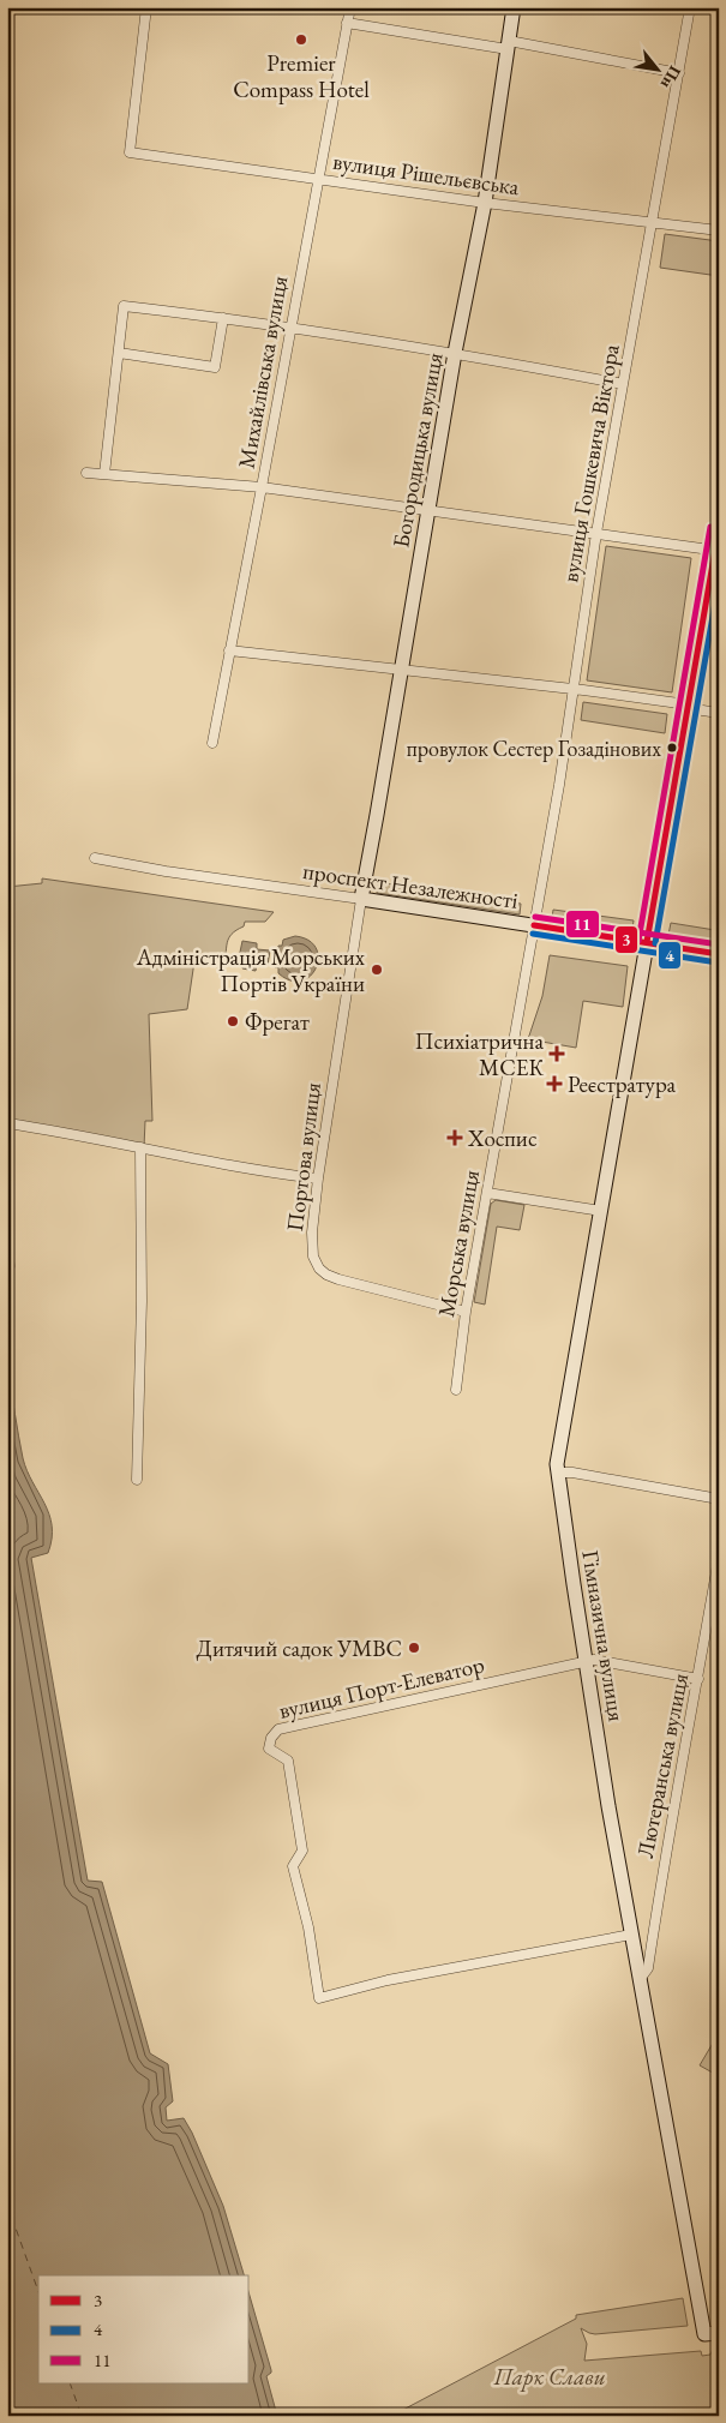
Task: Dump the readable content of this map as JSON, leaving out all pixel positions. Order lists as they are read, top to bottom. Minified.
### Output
{"streets":{"street":["вулиця Рішельєвська","Михайлівська вулиця","Богородицька вулиця","вулиця Гошкевича Віктора","проспект Незалежності","Портова вулиця","Морська вулиця","Гімназична вулиця","вулиця Порт-Елеватор","Лютеранська вулиця"]},"crossings":[["вулиця Рішельєвська","Михайлівська вулиця"],["вулиця Рішельєвська","Богородицька вулиця"],["вулиця Рішельєвська","вулиця Гошкевича Віктора"],["Богородицька вулиця","проспект Незалежності"],["Богородицька вулиця","Портова вулиця"],["вулиця Гошкевича Віктора","проспект Незалежності"],["вулиця Гошкевича Віктора","Морська вулиця"],["проспект Незалежності","Портова вулиця"],["проспект Незалежності","Морська вулиця"],["проспект Незалежності","Гімназична вулиця"],["Портова вулиця","Морська вулиця"],["Гімназична вулиця","вулиця Порт-Елеватор"],["Гімназична вулиця","Лютеранська вулиця"],["вулиця Порт-Елеватор","Лютеранська вулиця"]],"parks":["Парк Слави"],"places":{"other":["Premier Compass Hotel","провулок Сестер Гозадінових","Адміністрація Морських Портів України","Фрегат","Дитячий садок УМВС"],"health":["Психіатрична МСЕК","Реєстратура","Хоспис"]},"lines":["transit line 11","transit line 3","transit line 4"],"legend":["3","4","11"],"north":"bottom right"}
